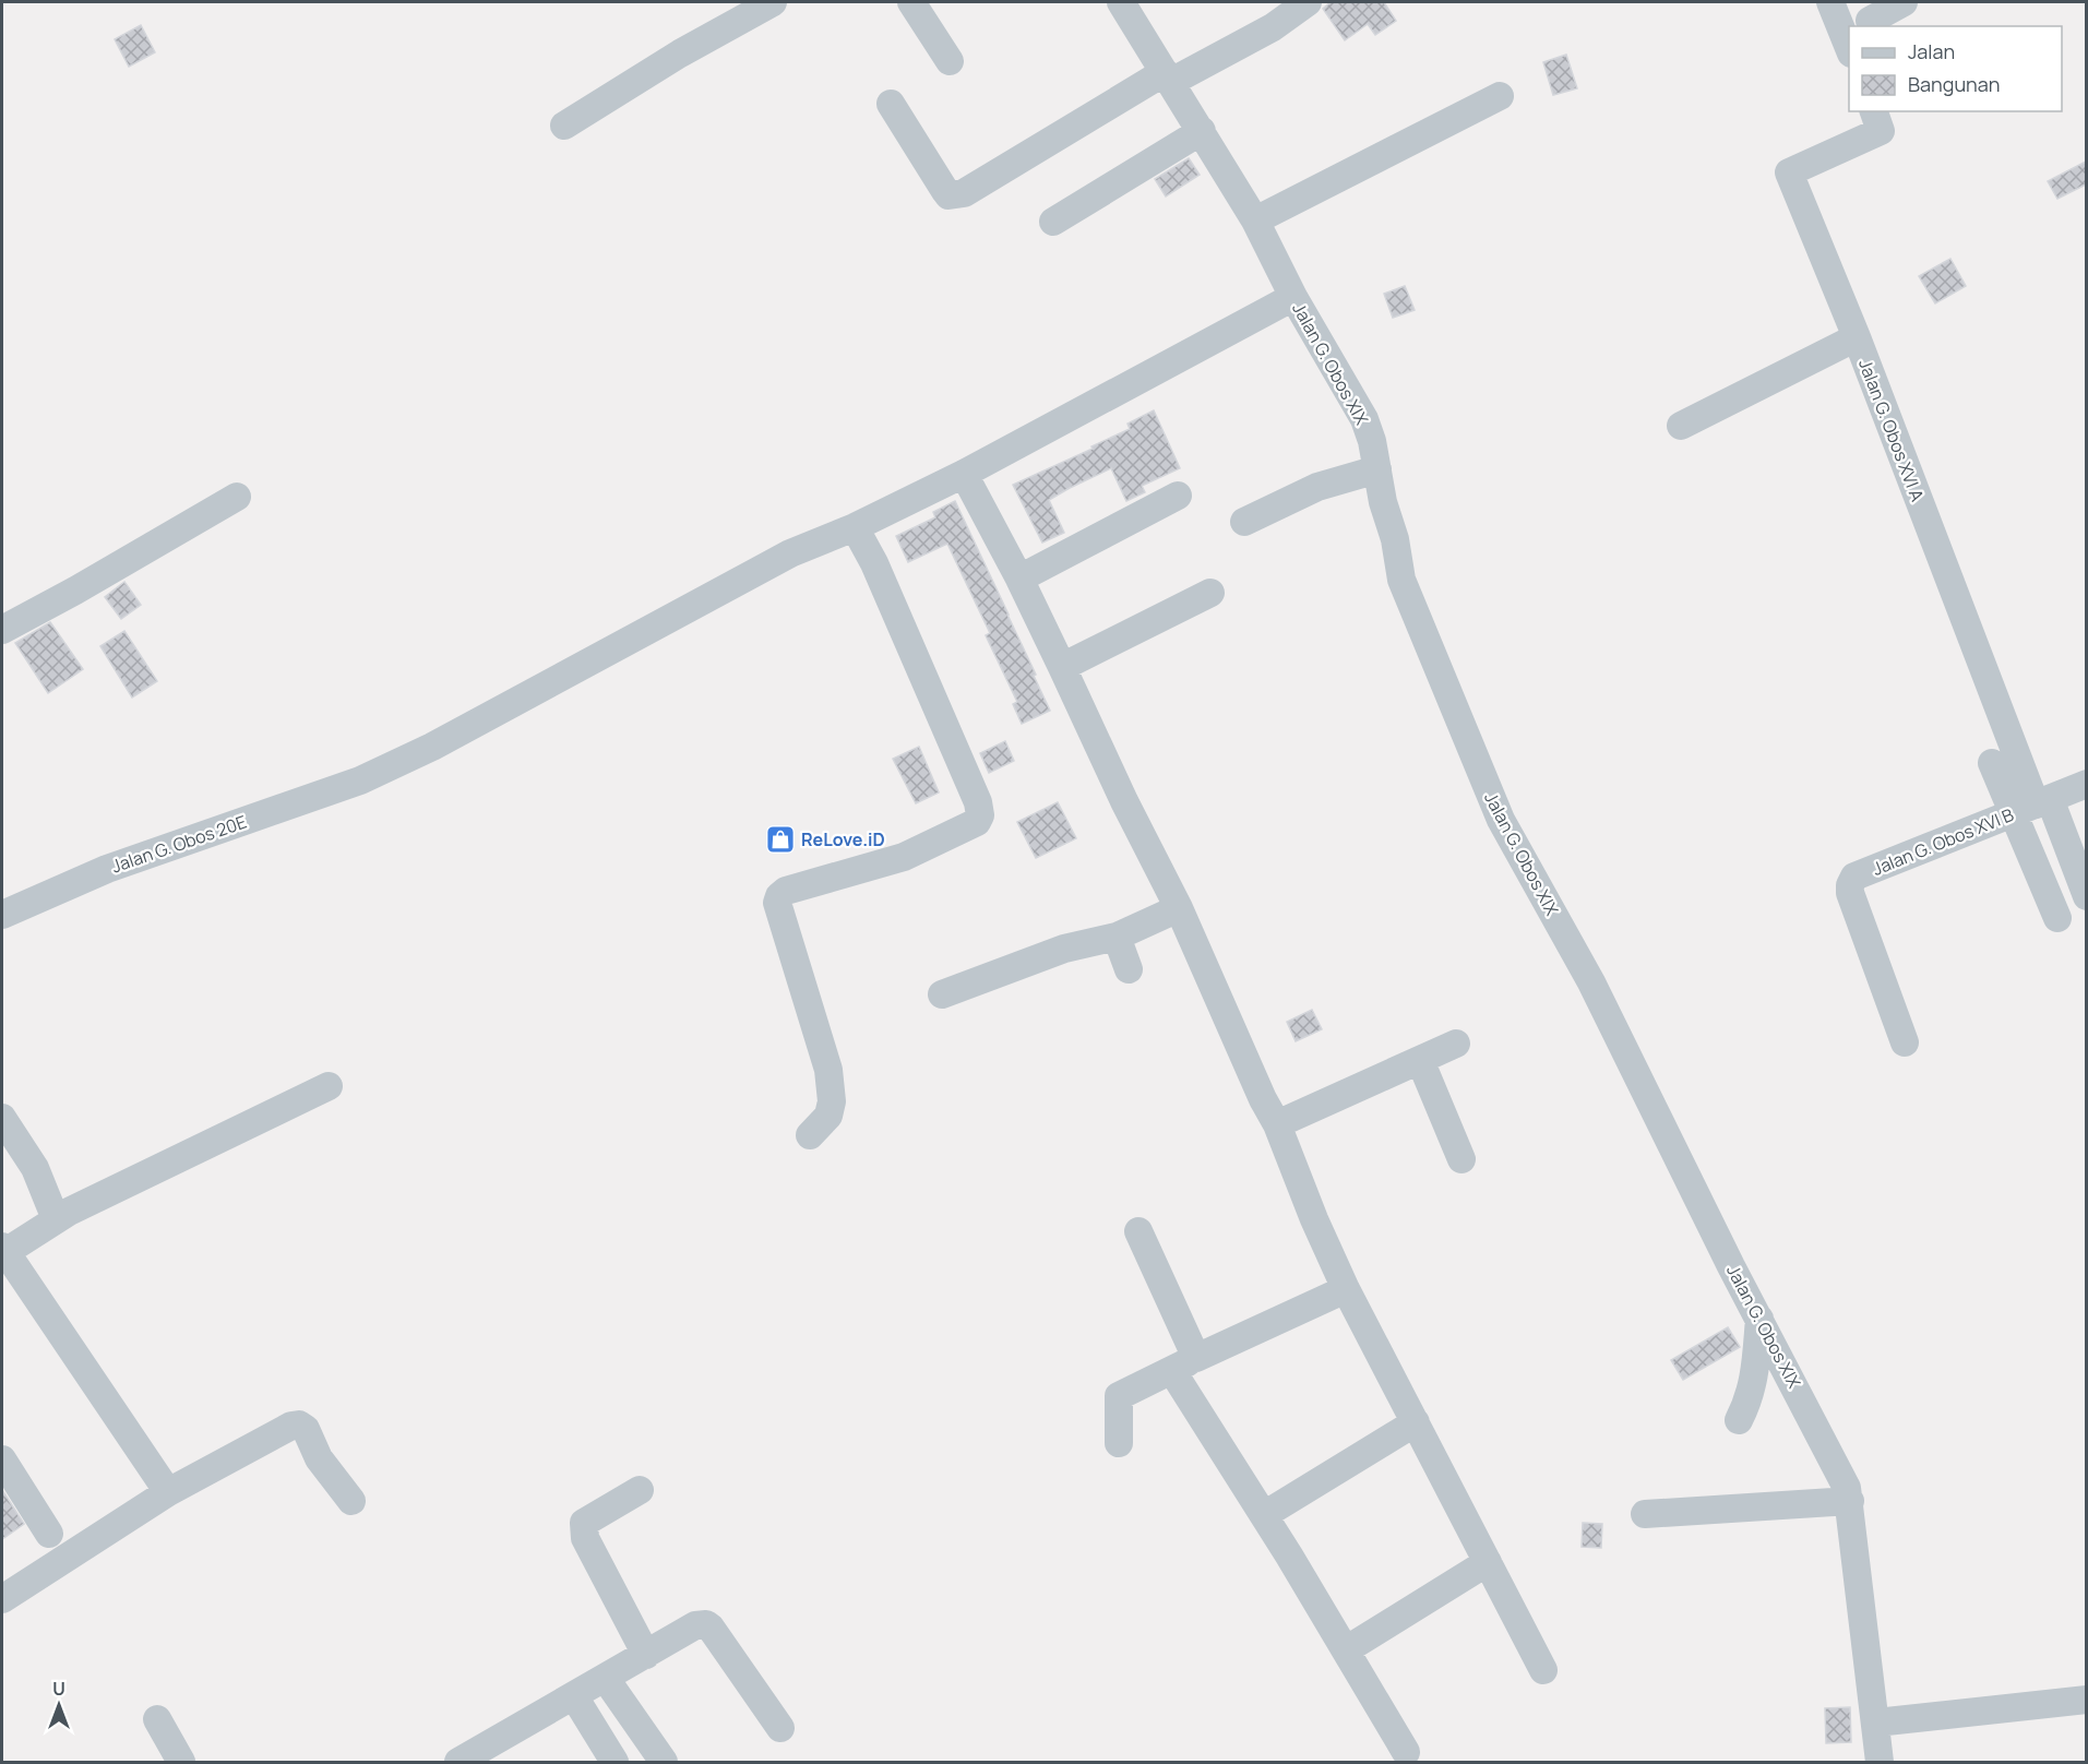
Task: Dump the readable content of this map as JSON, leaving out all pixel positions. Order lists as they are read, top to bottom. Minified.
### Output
{"streets":{"street":["Jalan G. Obos XIX","Jalan G. Obos XVI A","Jalan G. Obos XVI B","Jalan G. Obos 20E"]},"crossings":[["Jalan G. Obos XIX","Jalan G. Obos 20E"],["Jalan G. Obos XVI A","Jalan G. Obos XVI B"]],"places":{"shop":["ReLove.iD"]},"legend":["Jalan","Bangunan"],"north":"top"}
